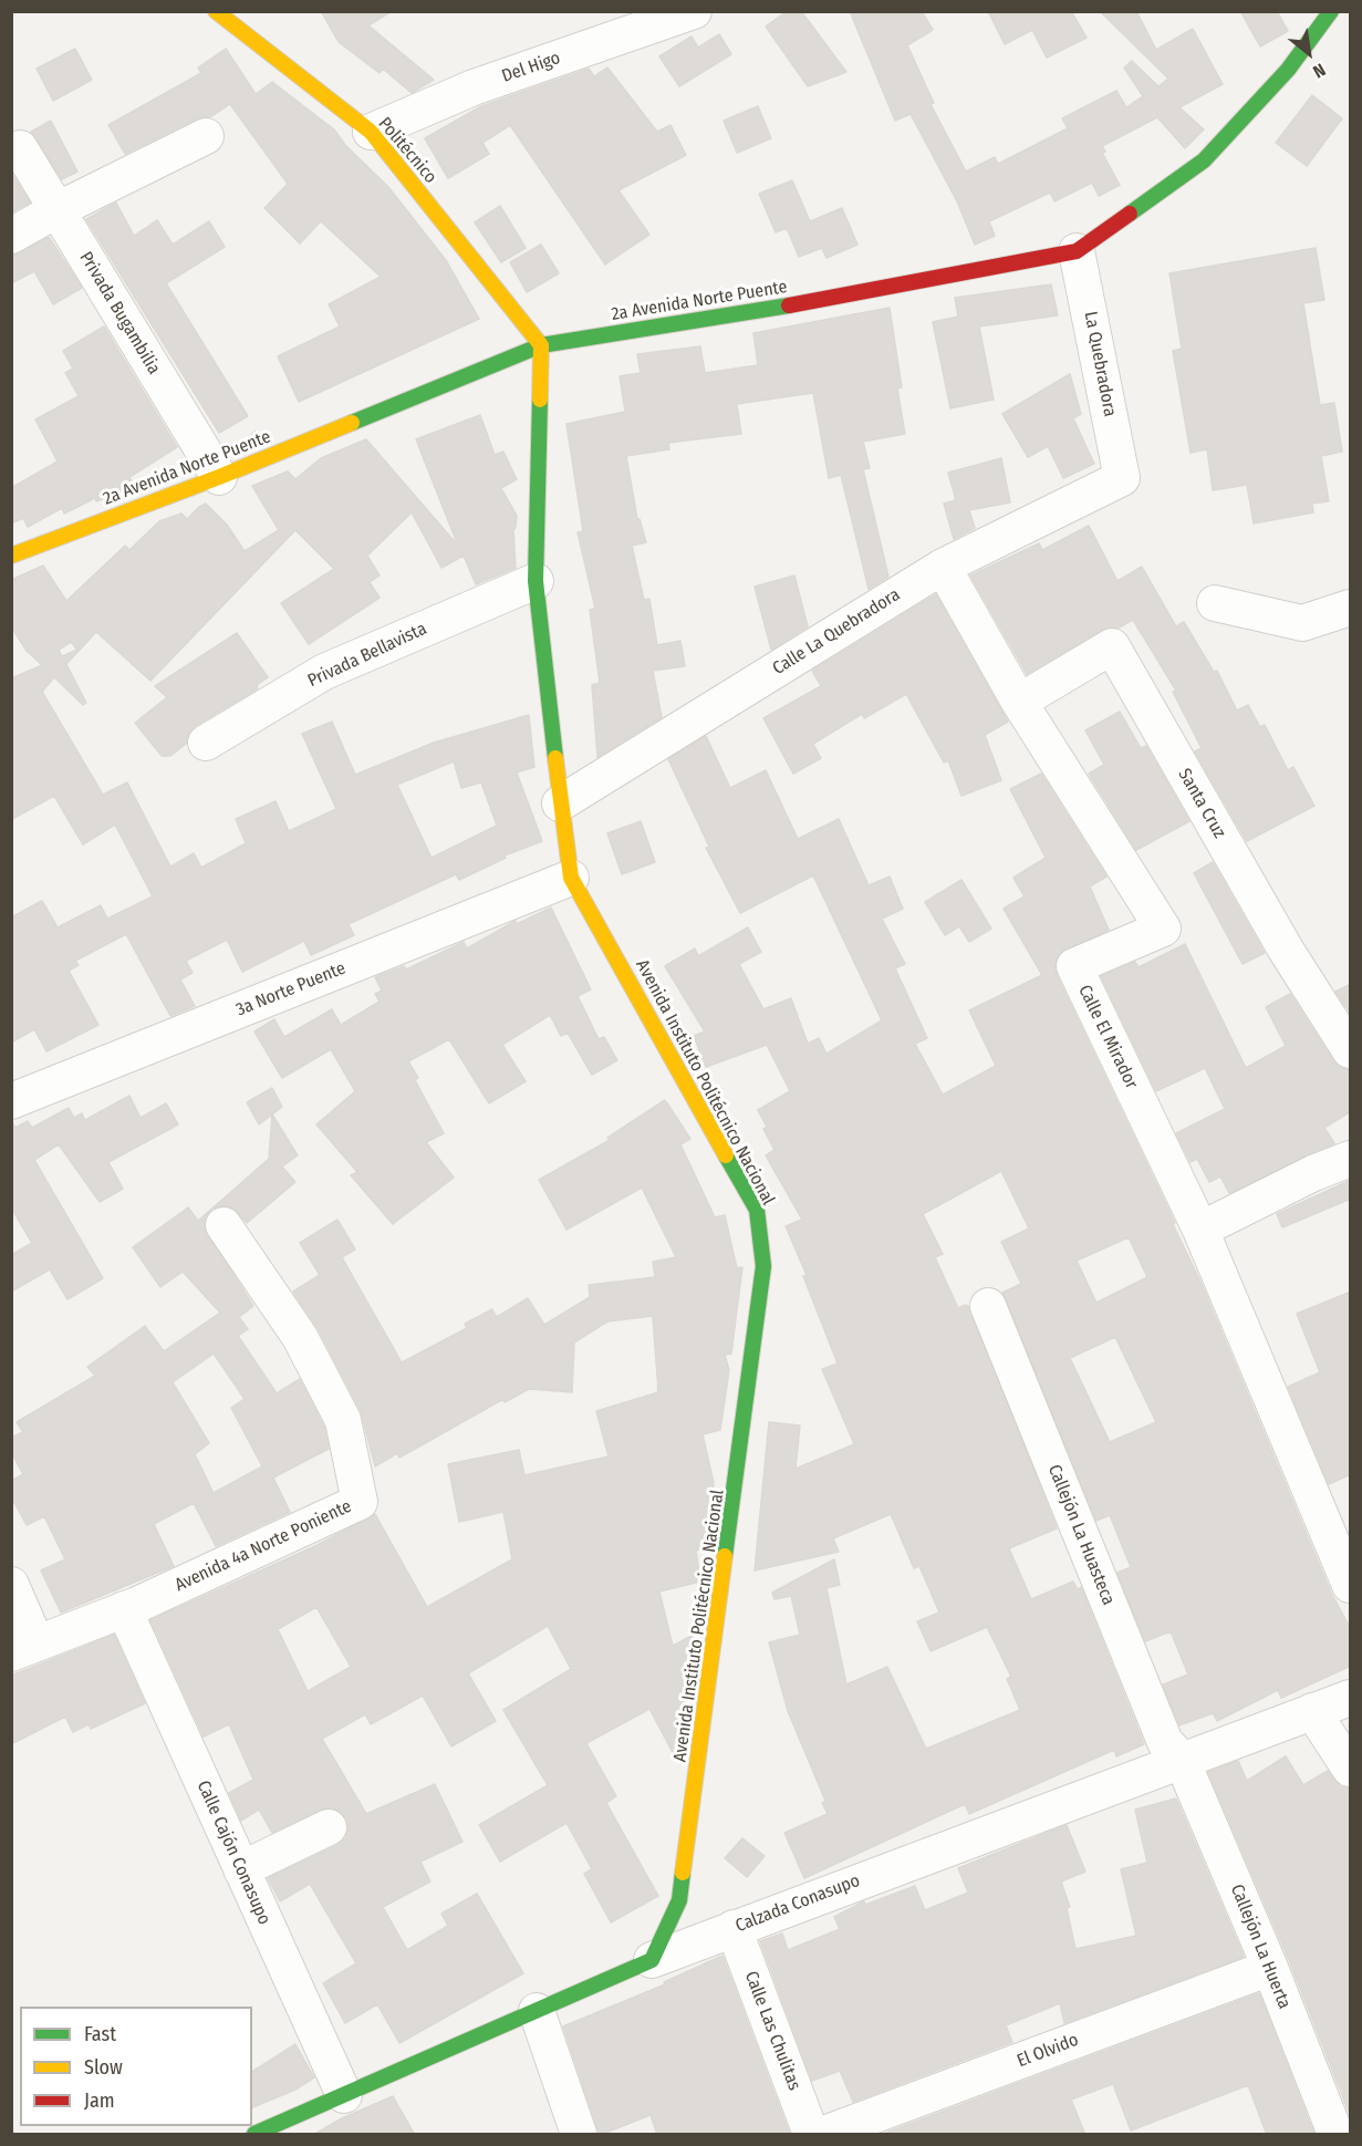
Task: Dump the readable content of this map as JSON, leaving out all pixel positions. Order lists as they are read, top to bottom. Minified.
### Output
{"streets":{"street":["Del Higo","Politécnico","2a Avenida Norte Puente","Privada Bugambilia","La Quebradora","Calle La Quebradora","Privada Bellavista","Santa Cruz","3a Norte Puente","Calle El Mirador","Avenida Instituto Politécnico Nacional","Callejón La Huasteca","Avenida 4a Norte Poniente","Calle Cajón Conasupo","Calzada Conasupo","Callejón La Huerta","Calle Las Chulitas","El Olvido"]},"crossings":[["Del Higo","Politécnico"],["Politécnico","2a Avenida Norte Puente"],["Politécnico","Avenida Instituto Politécnico Nacional"],["2a Avenida Norte Puente","Privada Bugambilia"],["2a Avenida Norte Puente","La Quebradora"],["2a Avenida Norte Puente","Avenida Instituto Politécnico Nacional"],["La Quebradora","Calle La Quebradora"],["Calle La Quebradora","Calle El Mirador"],["Calle La Quebradora","Avenida Instituto Politécnico Nacional"],["Privada Bellavista","Avenida Instituto Politécnico Nacional"],["Santa Cruz","Calle El Mirador"],["3a Norte Puente","Avenida Instituto Politécnico Nacional"],["Avenida Instituto Politécnico Nacional","Calzada Conasupo"],["Callejón La Huasteca","Calzada Conasupo"],["Callejón La Huasteca","Callejón La Huerta"],["Avenida 4a Norte Poniente","Calle Cajón Conasupo"],["Calle Cajón Conasupo","Calzada Conasupo"],["Calzada Conasupo","Callejón La Huerta"],["Calzada Conasupo","Calle Las Chulitas"],["Callejón La Huerta","El Olvido"]],"legend":["Fast","Slow","Jam"],"north":"bottom right"}
